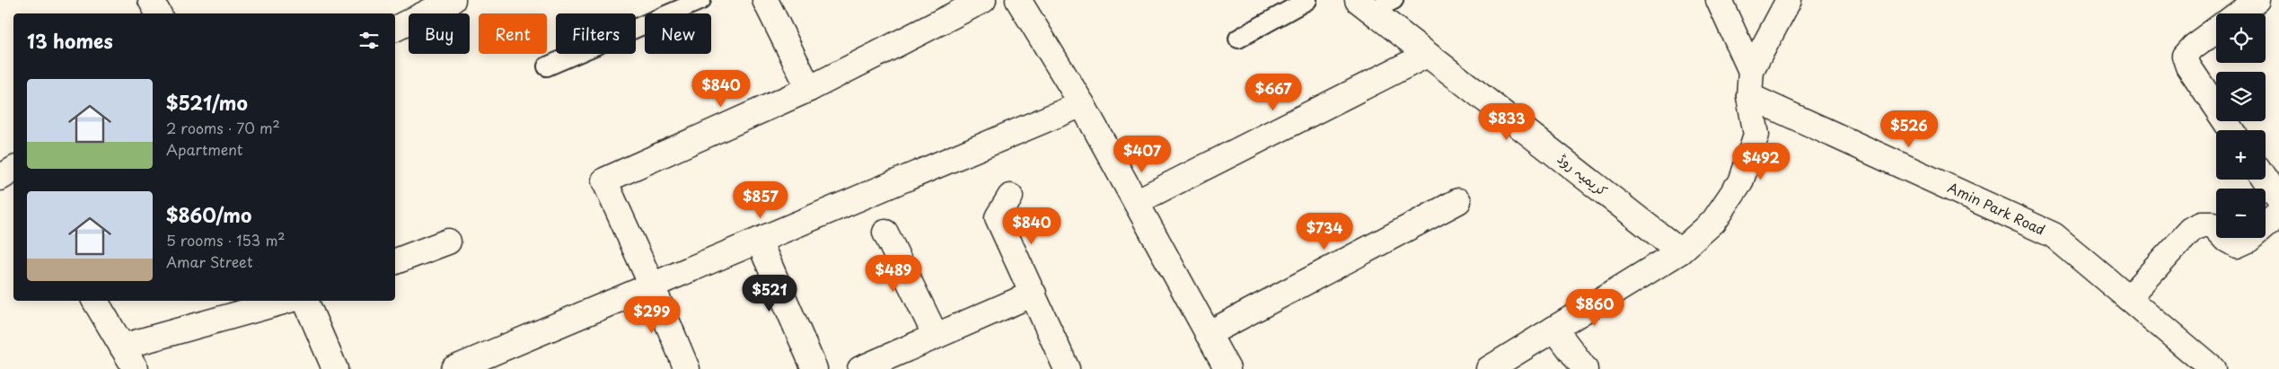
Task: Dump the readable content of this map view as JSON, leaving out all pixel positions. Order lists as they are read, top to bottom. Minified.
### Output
{"streets":{"street":["کریمیہ روڈ","Amin Park Road"]},"page":{"map_buttons":["+","−"],"chip":["Buy","Rent","Filters","New"],"heading":"13 homes","list":[{"name":"$521/mo","note":"2 rooms · 70 m² · Apartment"},{"name":"$860/mo","note":"5 rooms · 153 m² · Amar Street"}],"price":["$840","$667","$833","$526","$407","$492","$857","$840","$734","$489","$521","$860","$299"]}}
